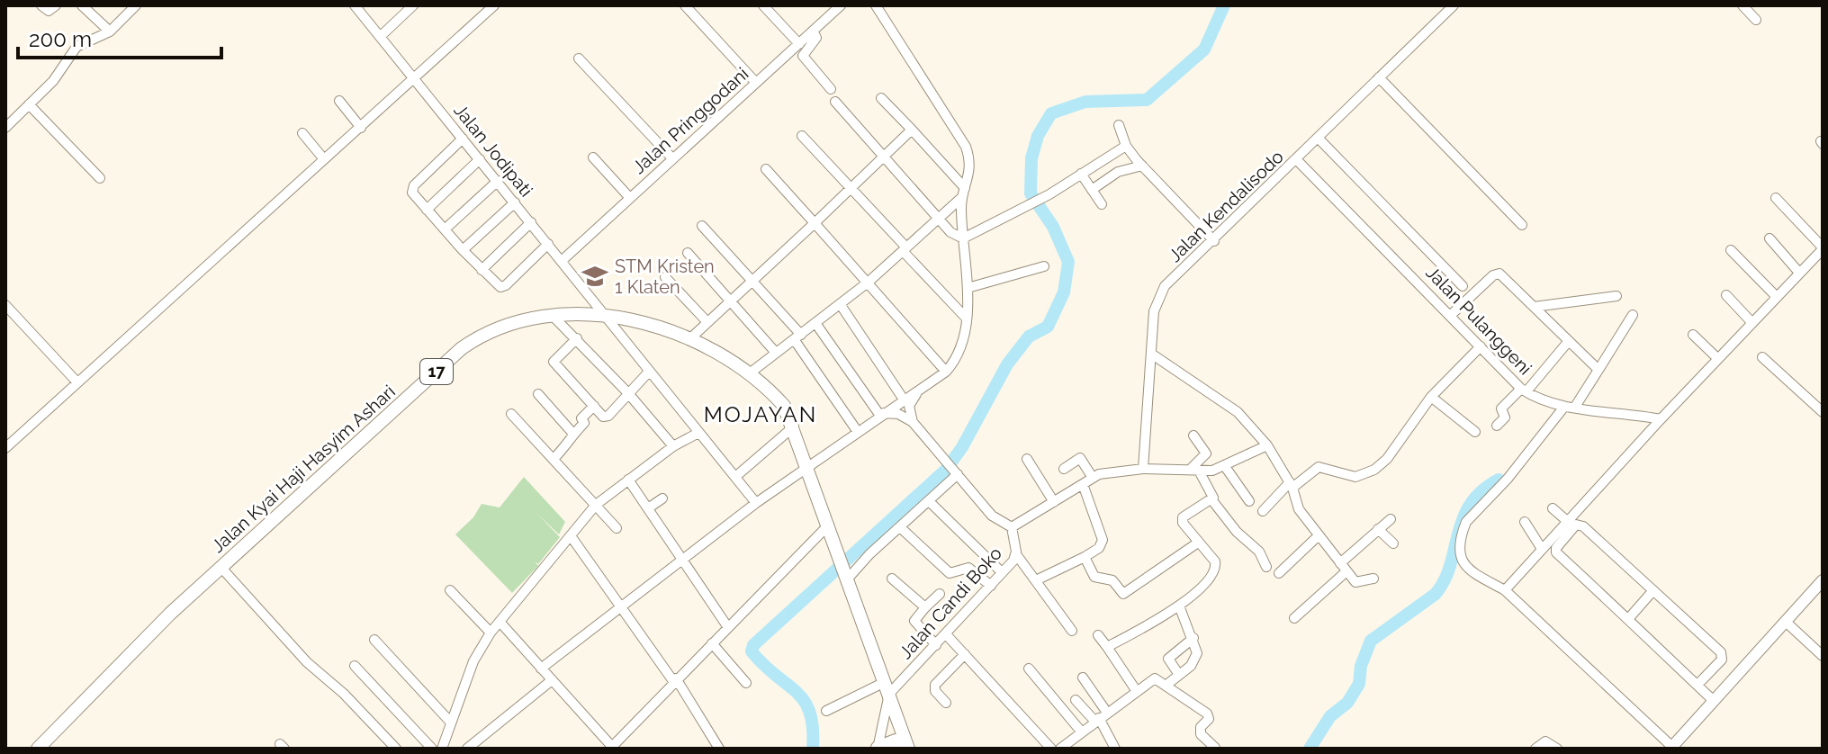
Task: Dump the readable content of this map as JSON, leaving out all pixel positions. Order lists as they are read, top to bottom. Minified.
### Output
{"streets":{"highway":["17","Jalan Kyai Haji Hasyim Ashari"],"street":["Jalan Pringgodani","Jalan Jodipati","Jalan Kendalisodo","Jalan Pulanggeni","Jalan Candi Boko"]},"crossings":[["Jalan Pringgodani","Jalan Jodipati"],["Jalan Jodipati","Jalan Kyai Haji Hasyim Ashari"],["Jalan Kendalisodo","Jalan Pulanggeni"],["Jalan Kendalisodo","Jalan Candi Boko"],["17","Jalan Kyai Haji Hasyim Ashari"],["17","Jalan Candi Boko"],["Jalan Kyai Haji Hasyim Ashari","Jalan Candi Boko"]],"districts":["MOJAYAN"],"places":{"school or university":["STM Kristen 1 Klaten"]},"scale_bar":"200 m"}
